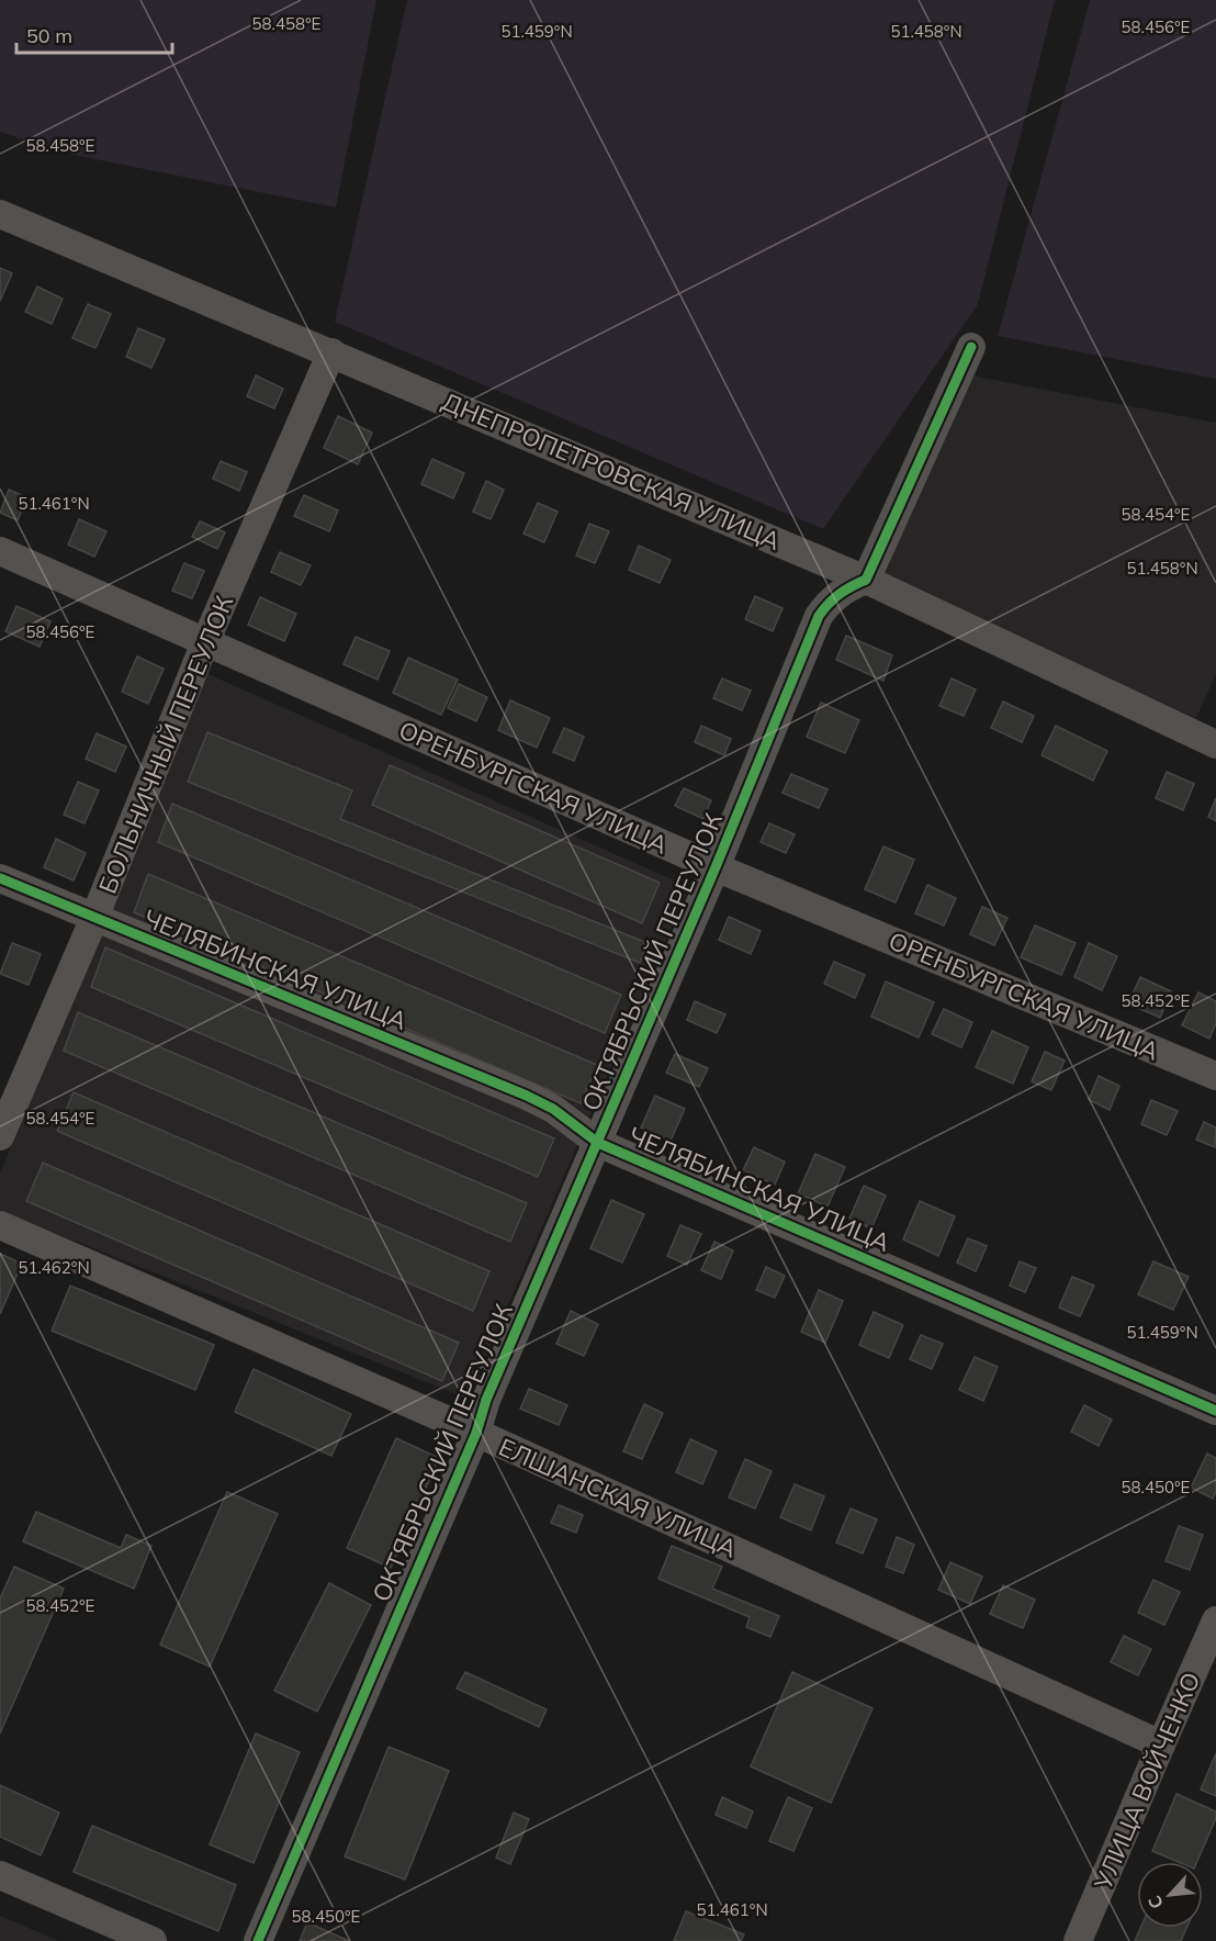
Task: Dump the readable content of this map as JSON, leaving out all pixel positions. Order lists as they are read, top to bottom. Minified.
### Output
{"streets":{"street":["ДНЕПРОПЕТРОВСКАЯ УЛИЦА","БОЛЬНИЧНЫЙ ПЕРЕУЛОК","ОРЕНБУРГСКАЯ УЛИЦА","ОКТЯБРЬСКИЙ ПЕРЕУЛОК","ЧЕЛЯБИНСКАЯ УЛИЦА","ЕЛШАНСКАЯ УЛИЦА","УЛИЦА ВОЙЧЕНКО"]},"crossings":[["ДНЕПРОПЕТРОВСКАЯ УЛИЦА","БОЛЬНИЧНЫЙ ПЕРЕУЛОК"],["ДНЕПРОПЕТРОВСКАЯ УЛИЦА","ОКТЯБРЬСКИЙ ПЕРЕУЛОК"],["БОЛЬНИЧНЫЙ ПЕРЕУЛОК","ОРЕНБУРГСКАЯ УЛИЦА"],["БОЛЬНИЧНЫЙ ПЕРЕУЛОК","ЧЕЛЯБИНСКАЯ УЛИЦА"],["ОРЕНБУРГСКАЯ УЛИЦА","ОКТЯБРЬСКИЙ ПЕРЕУЛОК"],["ОКТЯБРЬСКИЙ ПЕРЕУЛОК","ЧЕЛЯБИНСКАЯ УЛИЦА"],["ОКТЯБРЬСКИЙ ПЕРЕУЛОК","ЕЛШАНСКАЯ УЛИЦА"],["ЕЛШАНСКАЯ УЛИЦА","УЛИЦА ВОЙЧЕНКО"]],"scale_bar":"50 m","north":"bottom left","coordinates":["58.458°E","58.456°E","51.459°N","51.458°N","51.461°N","58.454°E","58.452°E","51.462°N","58.450°E"]}
